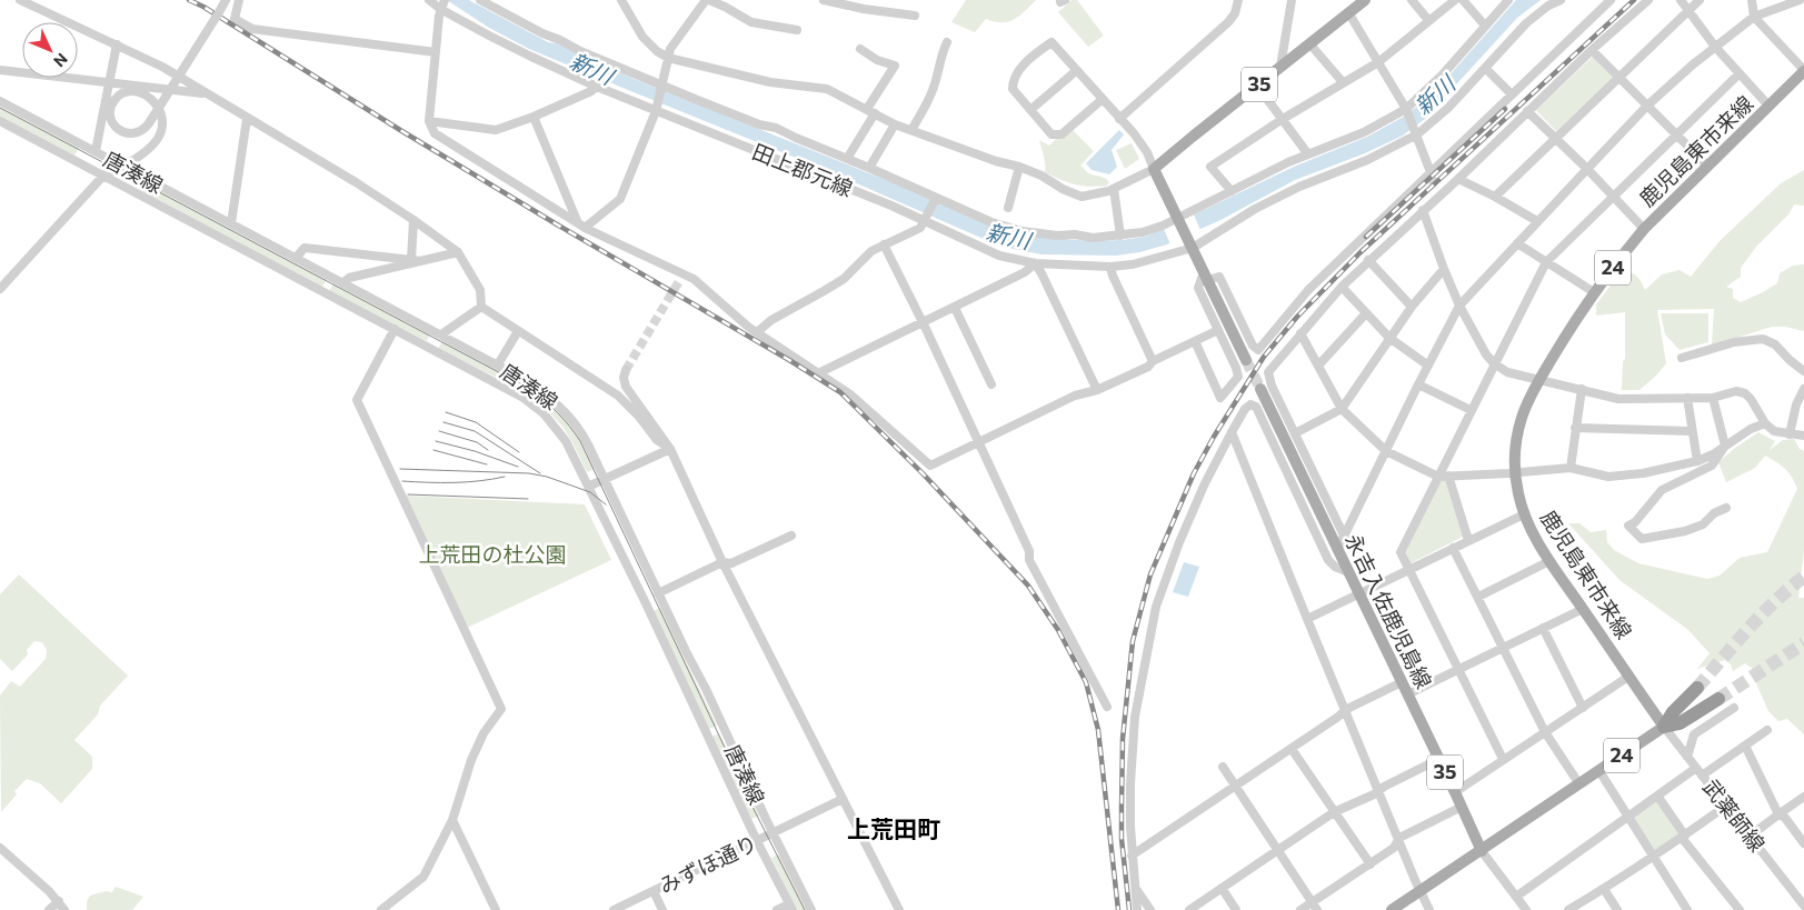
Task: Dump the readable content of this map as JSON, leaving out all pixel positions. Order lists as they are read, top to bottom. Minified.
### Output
{"streets":{"main road":["35","鹿児島東市来線","24","永吉入佐鹿児島線"],"street":["田上郡元線","唐湊線","武薬師線","みずほ通り"]},"crossings":[["鹿児島東市来線","24"],["鹿児島東市来線","武薬師線"],["唐湊線","みずほ通り"],["24","永吉入佐鹿児島線"],["24","武薬師線"]],"districts":["上荒田町"],"water":["新川"],"parks":["上荒田の杜公園"],"north":"bottom right"}
